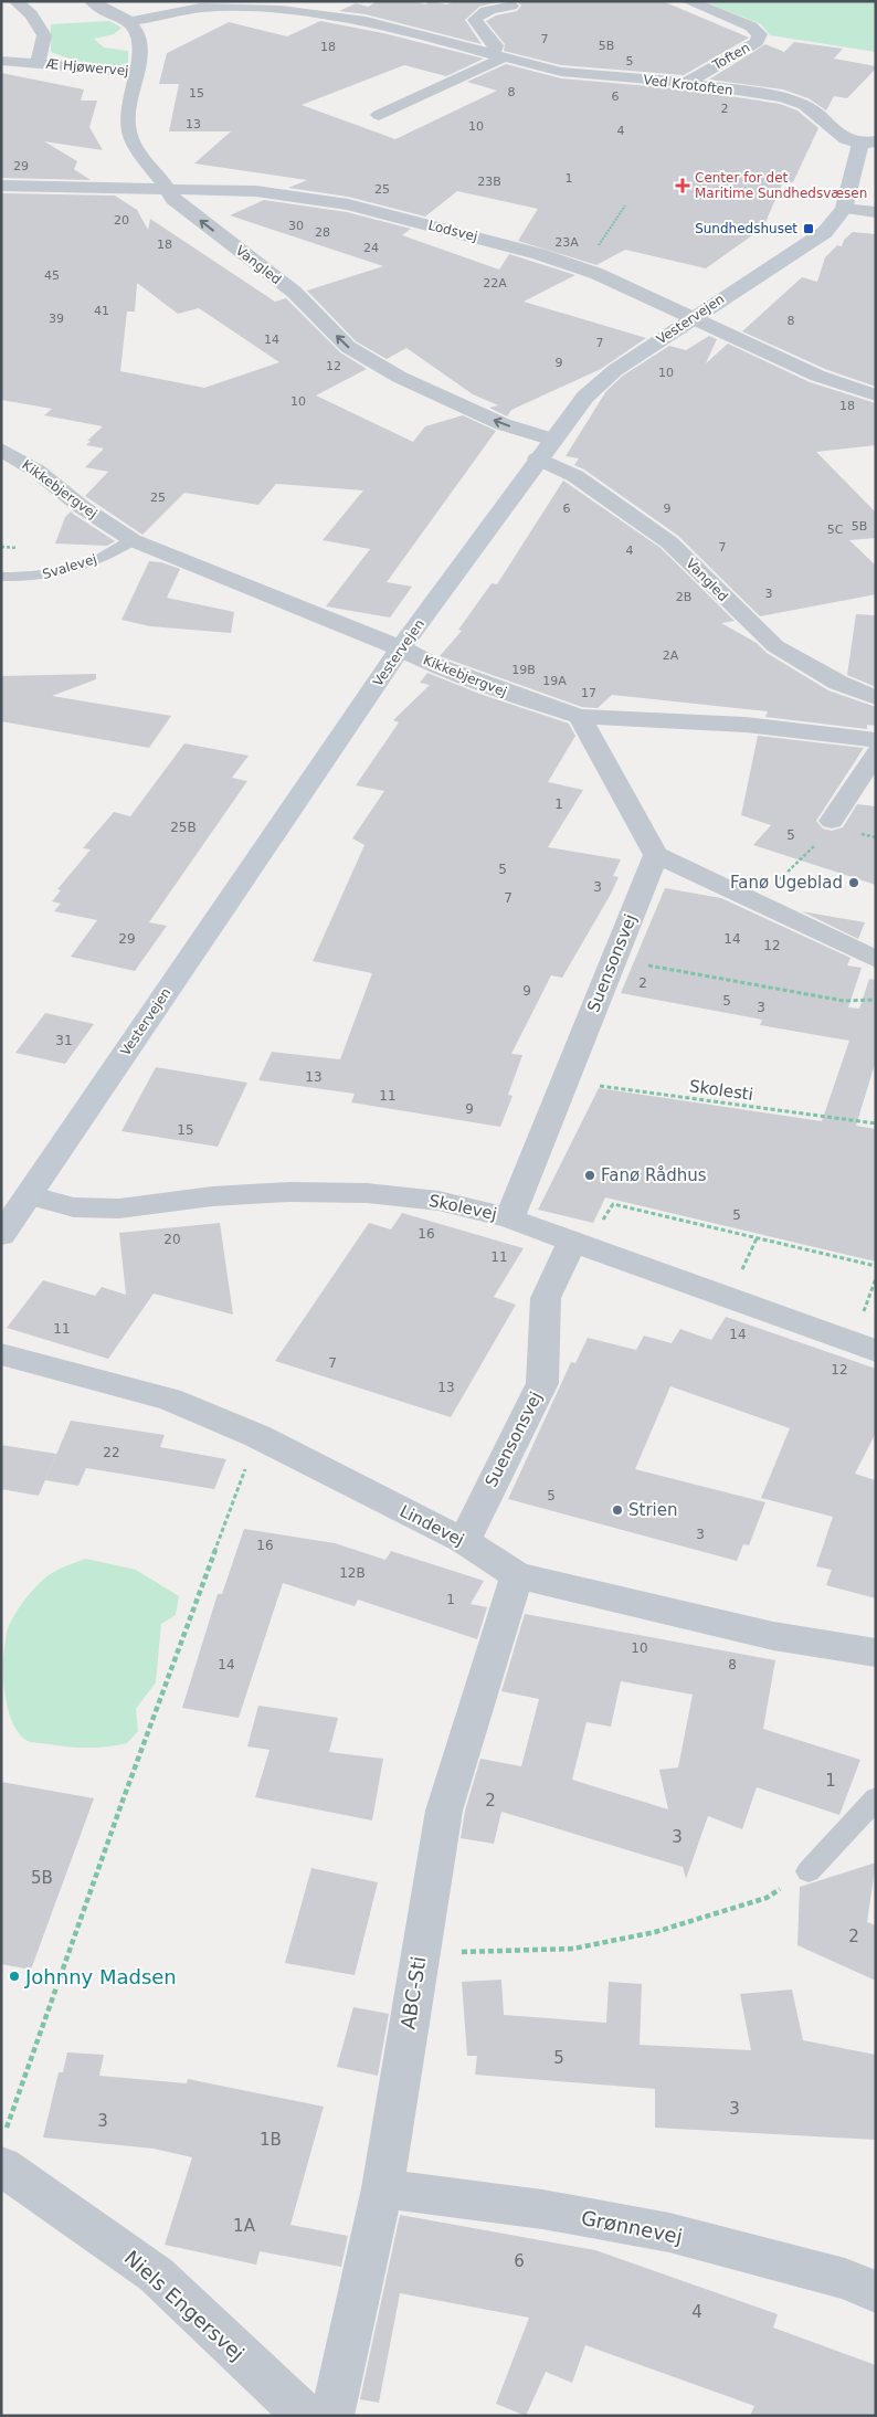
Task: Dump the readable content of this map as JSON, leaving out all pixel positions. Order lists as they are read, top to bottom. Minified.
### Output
{"streets":{"street":["Toften","Æ Hjøwervej","Ved Krotoften","Lodsvej","Vangled","Vestervejen","Kikkebjergvej","Suensonsvej","Skolevej","Lindevej","ABC-Sti","Grønnevej","Niels Engersvej"],"lane":["Svalevej"],"path":["Skolesti"]},"crossings":[["Toften","Ved Krotoften"],["Æ Hjøwervej","Vangled"],["Ved Krotoften","Vangled"],["Ved Krotoften","Vestervejen"],["Lodsvej","Vangled"],["Lodsvej","Vestervejen"],["Vangled","Vestervejen"],["Vestervejen","Kikkebjergvej"],["Vestervejen","Skolevej"],["Kikkebjergvej","Svalevej"],["Suensonsvej","Skolesti"],["Suensonsvej","Skolevej"],["Suensonsvej","Lindevej"],["Lindevej","ABC-Sti"],["ABC-Sti","Grønnevej"]],"one_way":["Vangled"],"places":{"health":["Center for det Maritime Sundhedsvæsen"],"transit":["Sundhedshuset"],"other":["Fanø Ugeblad","Fanø Rådhus","Strien","Johnny Madsen"]},"house_numbers":["7","5B","18","5","8","15","6","2","13","10","4","29","1","23B","25","20","30","28","23A","18","24","45","22A","41","39","8","14","7","9","12","10","10","18","25","6","9","5B","5C","7","4","3","2B","2A","19B","19A","17","1","25B","5","5","3","7","29","14","12","2","9","5","3","31","13","11","9","15","5","16","20","11","11","14","7","12","13","22","5","3","16","12B","1","10","14","8","1","2","3","5B","2","5","3","3","1B","1A","6","4"]}
